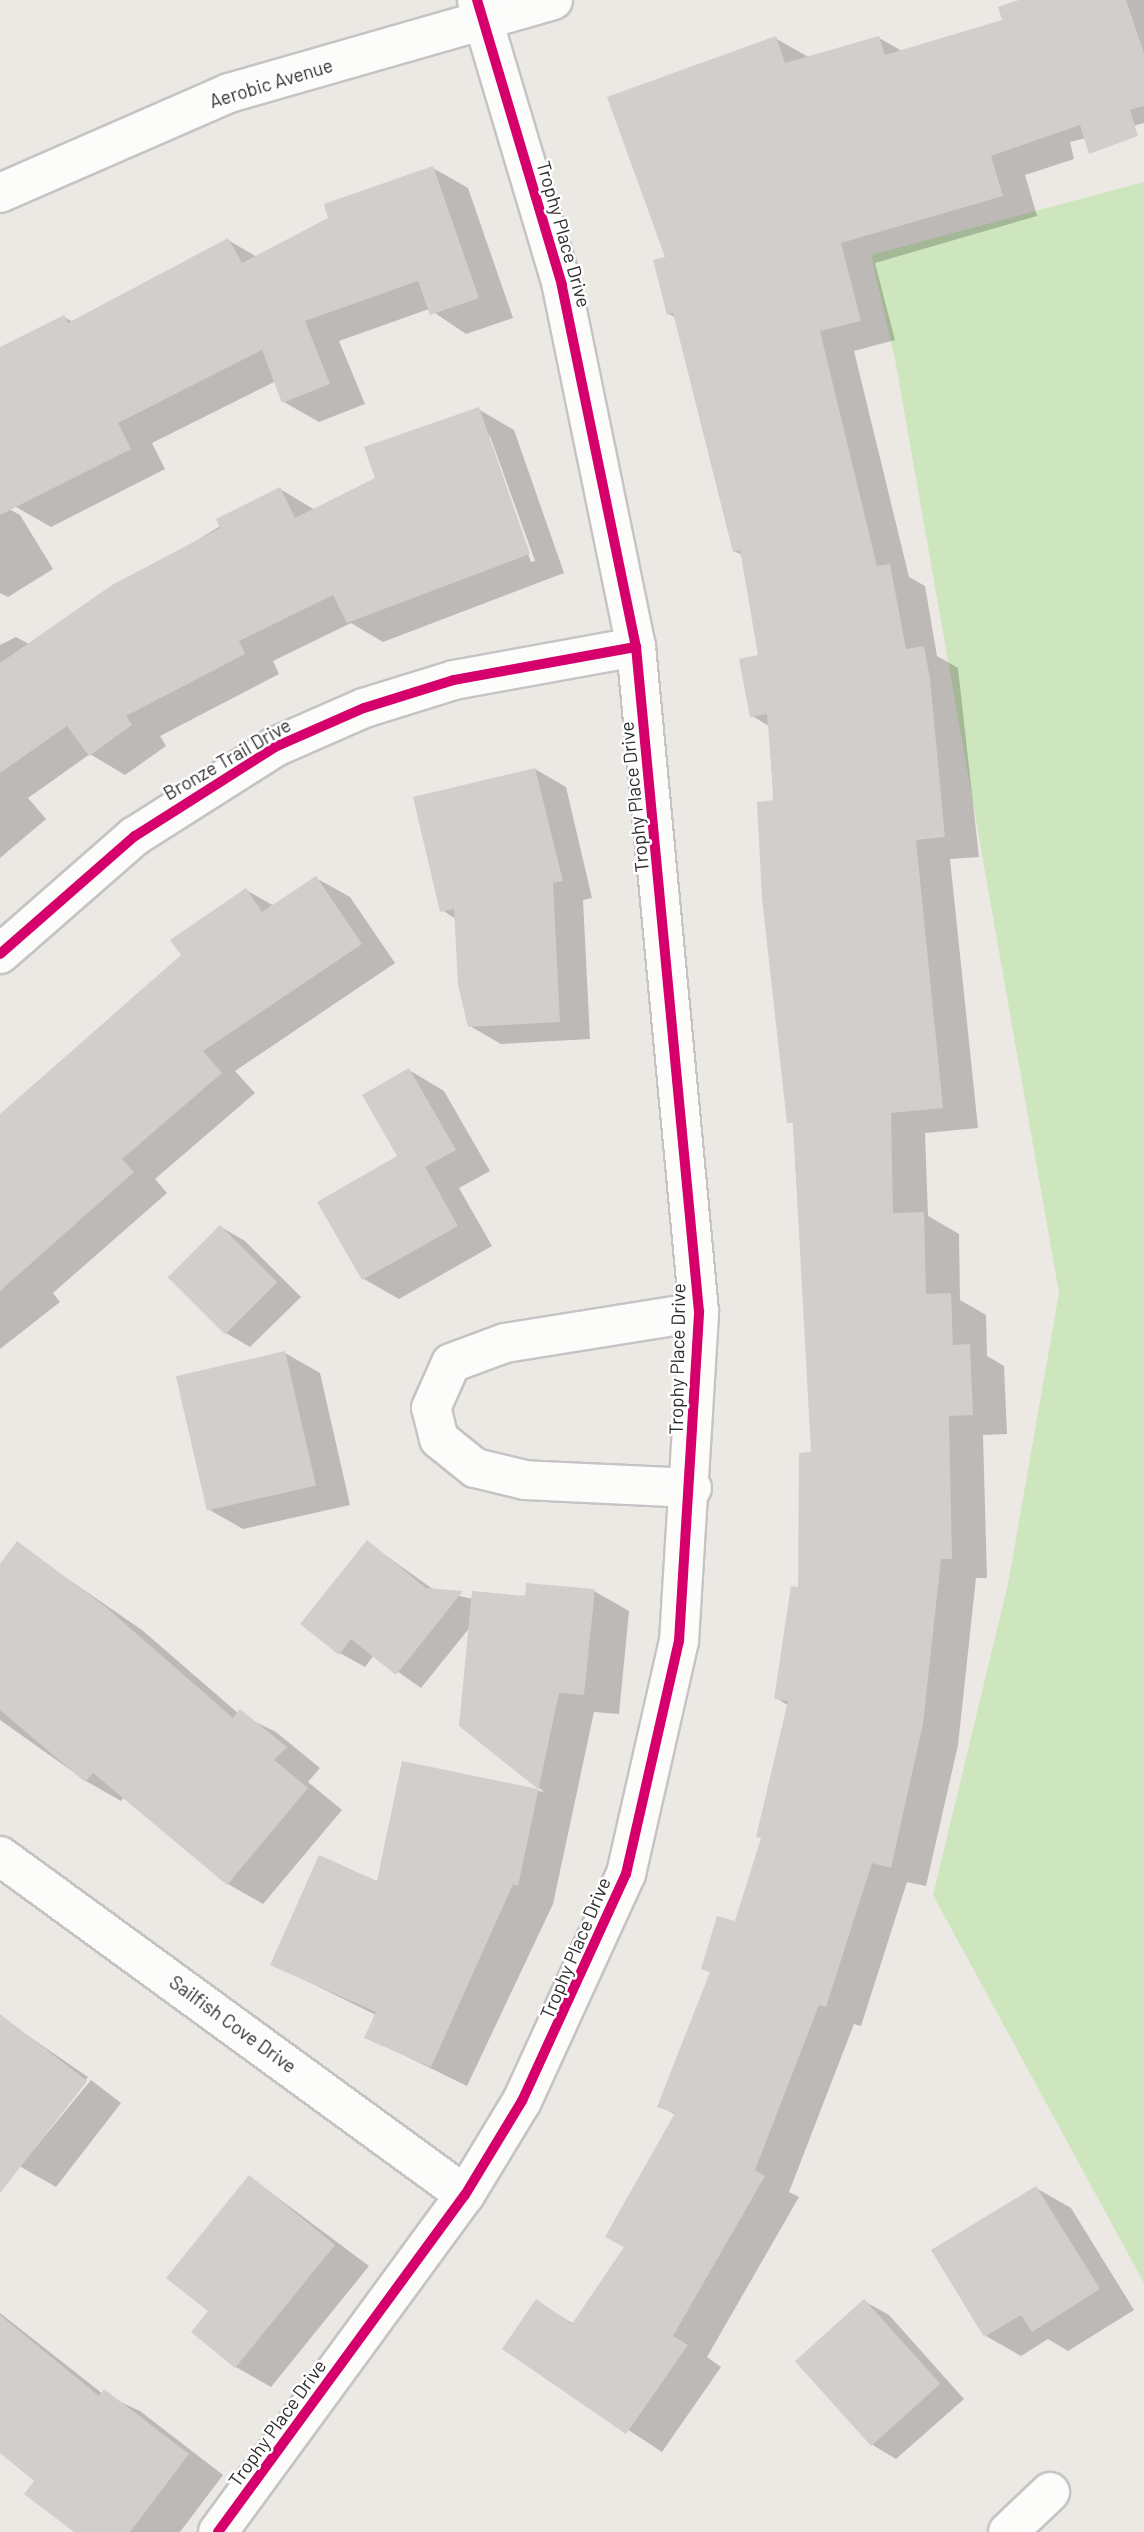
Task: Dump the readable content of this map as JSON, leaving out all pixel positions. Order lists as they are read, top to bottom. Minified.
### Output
{"streets":{"street":["Aerobic Avenue","Trophy Place Drive","Bronze Trail Drive","Sailfish Cove Drive"]},"crossings":[["Aerobic Avenue","Trophy Place Drive"],["Trophy Place Drive","Bronze Trail Drive"],["Trophy Place Drive","Sailfish Cove Drive"]]}
